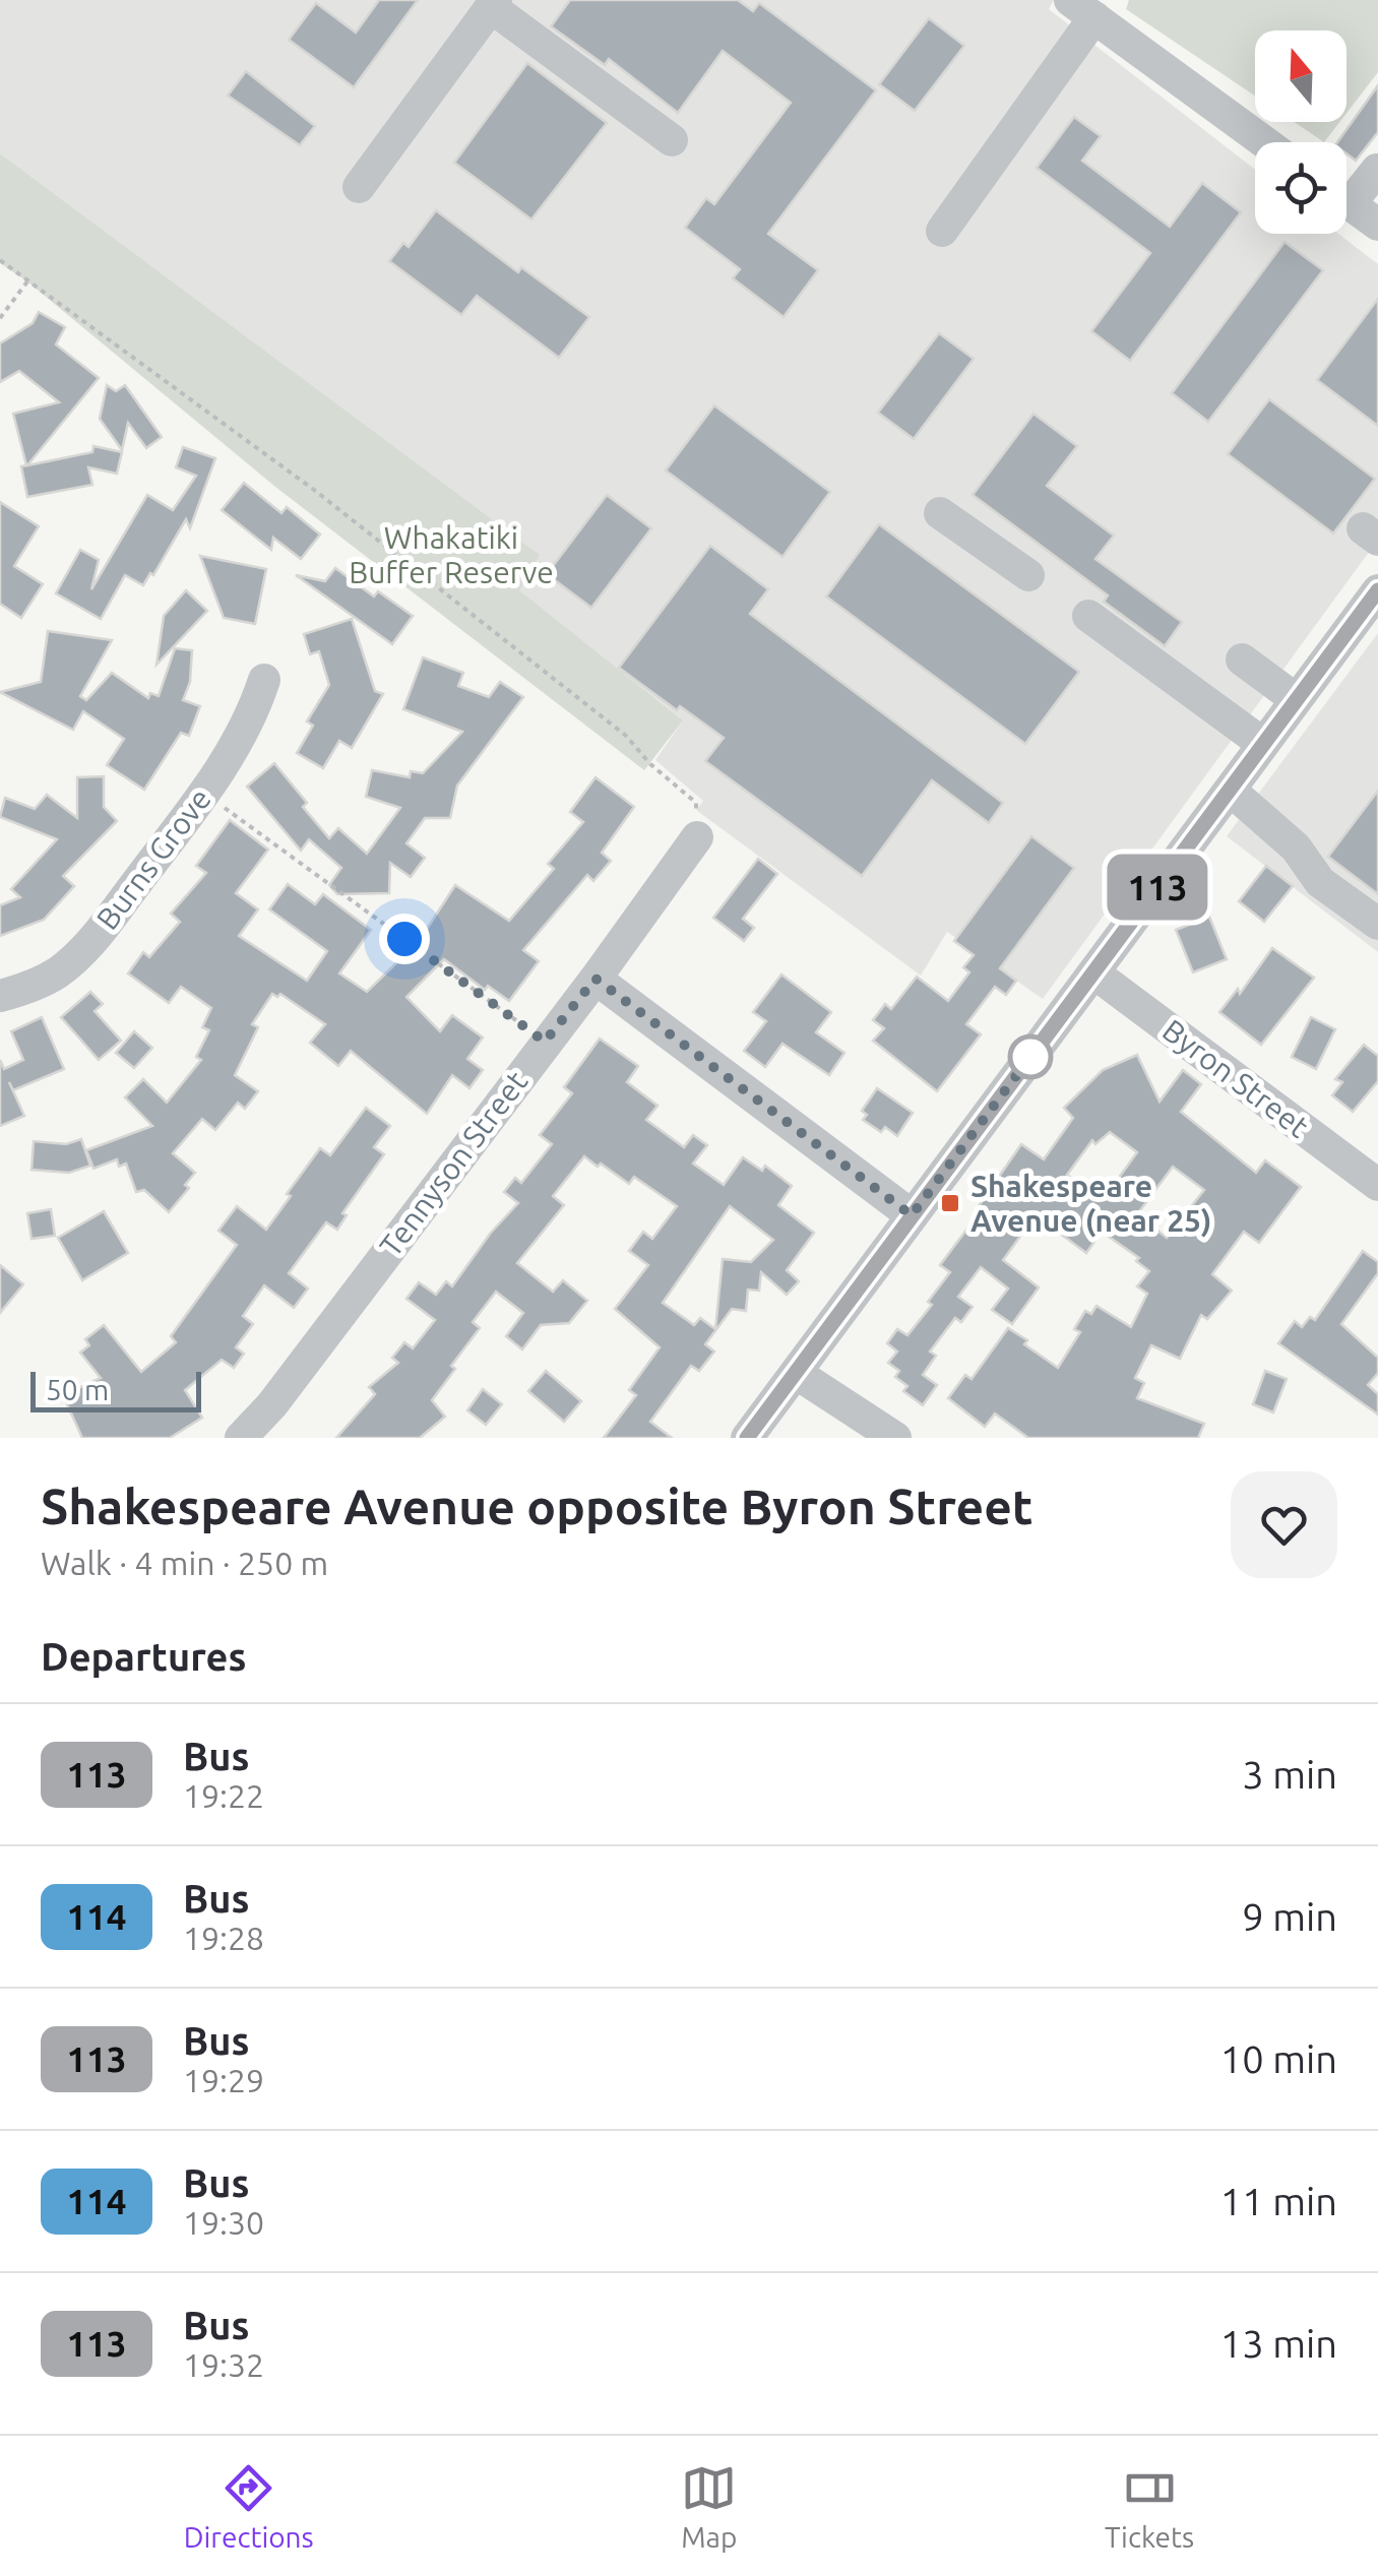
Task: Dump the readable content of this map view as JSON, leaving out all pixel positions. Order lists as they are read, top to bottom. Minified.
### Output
{"streets":{"street":["Burns Grove","Byron Street","Tennyson Street"]},"parks":["Whakatiki Buffer Reserve"],"places":{"transit":["Shakespeare Avenue (near 25)"]},"lines":["bus line 113"],"scale_bar":"50 m","north":"top","page":{"on_map":"113","scale":"50 m","heading":[["Shakespeare Avenue opposite Byron Street","Walk · 4 min · 250 m"],"Departures"],"list":[{"mark":"113","name":"Bus","note":"19:22","value":"3 min"},{"mark":"114","name":"Bus","note":"19:28","value":"9 min"},{"mark":"113","name":"Bus","note":"19:29","value":"10 min"},{"mark":"114","name":"Bus","note":"19:30","value":"11 min"},{"mark":"113","name":"Bus","note":"19:32","value":"13 min"}],"tabs":["Directions","Map","Tickets"]}}
